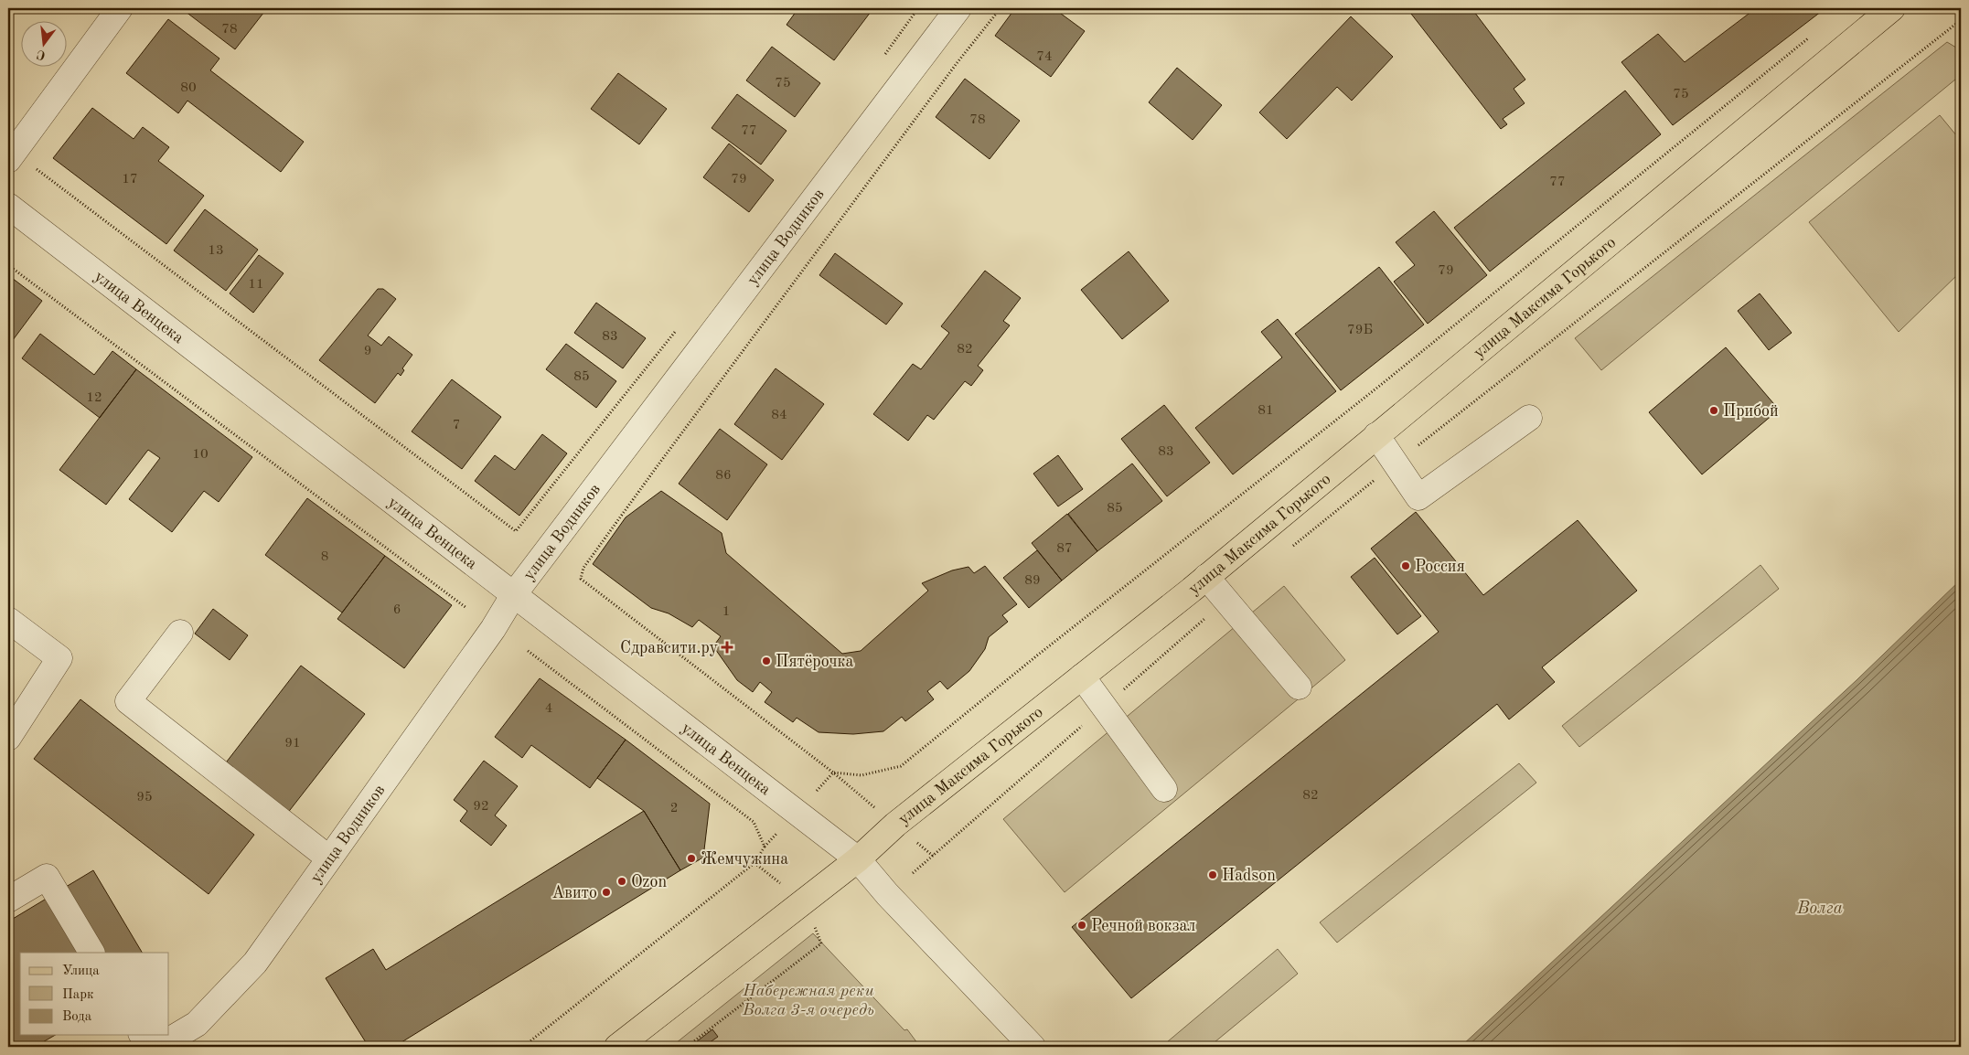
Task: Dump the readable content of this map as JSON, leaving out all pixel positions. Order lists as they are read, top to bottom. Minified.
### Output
{"streets":{"main road":["улица Максима Горького"],"street":["улица Водников","улица Венцека"]},"crossings":[["улица Водников","улица Венцека"],["улица Максима Горького","улица Венцека"]],"water":["Волга"],"parks":["Набережная реки Волга 3-я очередь"],"places":{"other":["Прибой","Россия","Пятёрочка","Жемчужина","Hadson","Ozon","Авито","Речной вокзал"],"health":["Сдравсити.ру"]},"house_numbers":["78","74","75","80","75","78","77","17","79","77","13","79","11","79Б","83","82","9","85","12","81","84","7","83","10","86","85","87","8","89","6","1","4","91","82","95","92","2"],"legend":["Улица","Парк","Вода"],"north":"bottom"}
